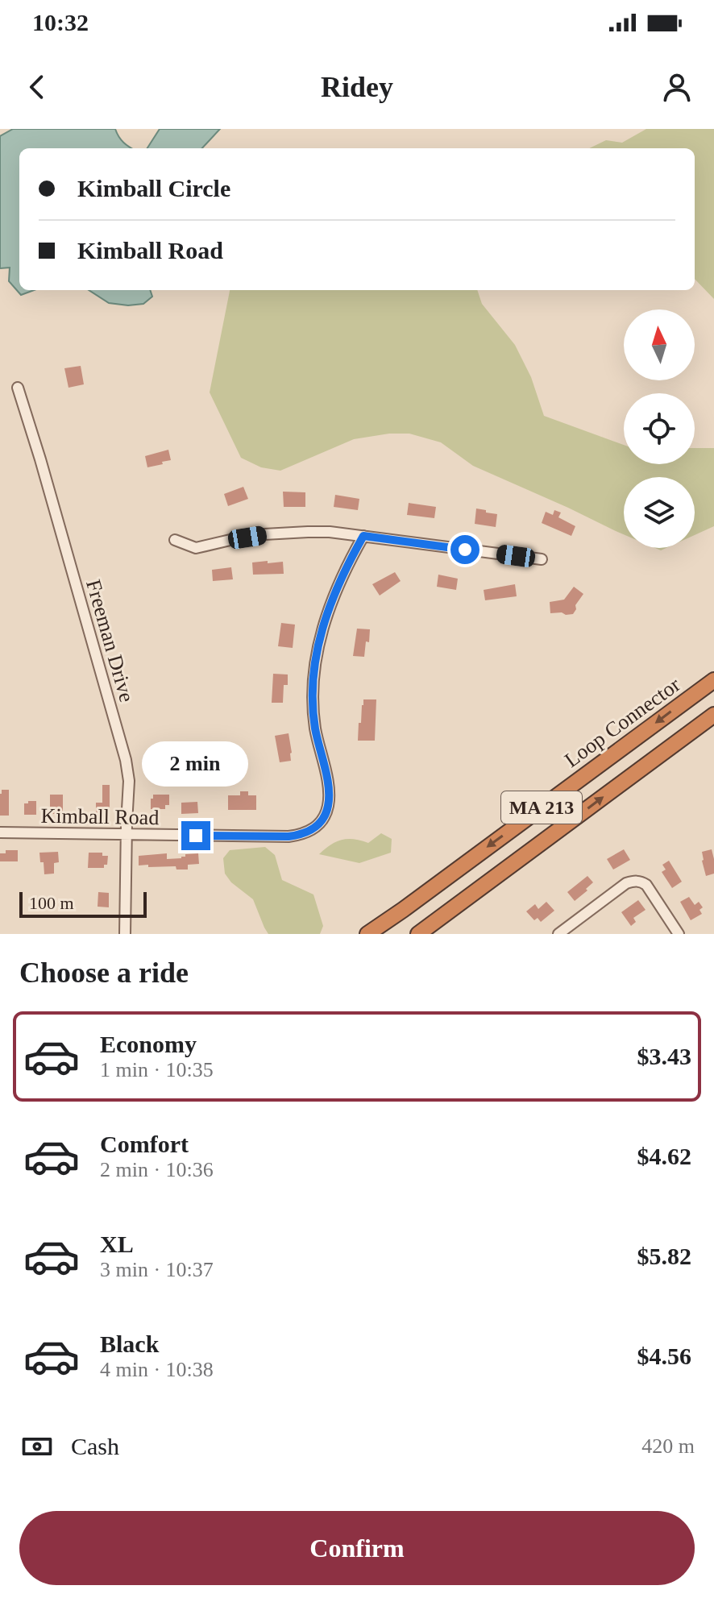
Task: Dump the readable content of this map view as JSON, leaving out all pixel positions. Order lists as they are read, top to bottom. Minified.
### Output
{"streets":{"highway":["Loop Connector","MA 213"],"street":["Freeman Drive","Kimball Road"]},"crossings":[["Freeman Drive","Kimball Road"]],"scale_bar":"100 m","north":"top","page":{"status":"10:32","header":"Ridey","banner":["Kimball Circle","Kimball Road"],"bubble":"2 min","scale":"100 m","heading":"Choose a ride","list":[{"name":"Economy","note":"1 min · 10:35","value":"$3.43"},{"name":"Comfort","note":"2 min · 10:36","value":"$4.62"},{"name":"XL","note":"3 min · 10:37","value":"$5.82"},{"name":"Black","note":"4 min · 10:38","value":"$4.56"}],"pay":["Cash","420 m"],"buttons":"Confirm"}}
